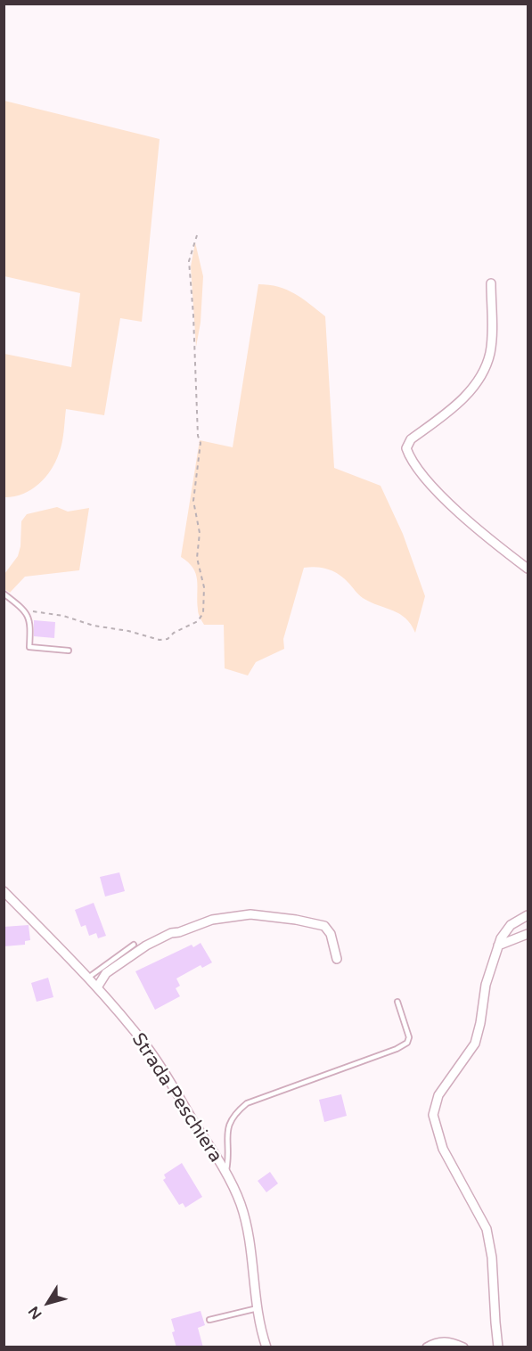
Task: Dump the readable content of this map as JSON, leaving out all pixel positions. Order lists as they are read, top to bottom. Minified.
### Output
{"streets":{"street":["Strada Peschiera"]},"north":"bottom left"}
